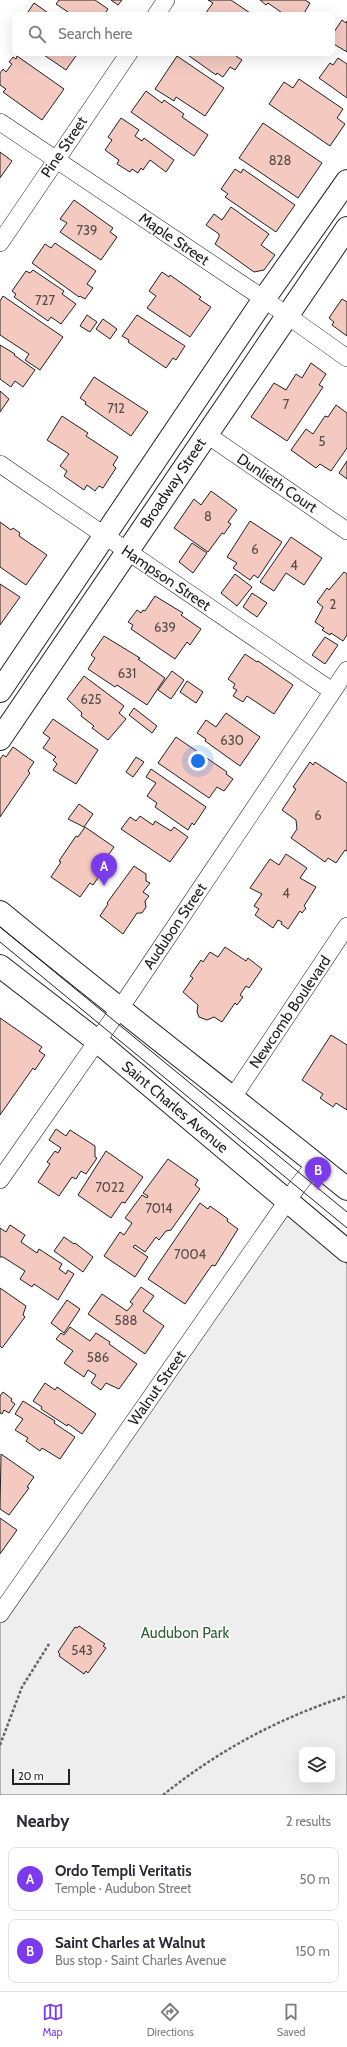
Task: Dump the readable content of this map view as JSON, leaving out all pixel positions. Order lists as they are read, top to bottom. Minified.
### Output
{"streets":{"street":["Pine Street","Maple Street","Broadway Street","Dunlieth Court","Hampson Street","Audubon Street","Newcomb Boulevard","Saint Charles Avenue","Walnut Street"]},"crossings":[["Pine Street","Maple Street"],["Maple Street","Broadway Street"],["Broadway Street","Dunlieth Court"],["Broadway Street","Hampson Street"],["Hampson Street","Audubon Street"],["Audubon Street","Saint Charles Avenue"],["Saint Charles Avenue","Walnut Street"]],"parks":["Audubon Park"],"house_numbers":["828","739","727","7","712","5","8","6","4","2","639","631","625","630","6","4","7022","7014","7004","588","586","543"],"scale_bar":"20 m","page":{"search":"Search here","pins":["A","B"],"scale":"20 m","heading":["Nearby","2 results"],"list":[{"mark":"A","name":"Ordo Templi Veritatis","note":"Temple · Audubon Street","value":"50 m"},{"mark":"B","name":"Saint Charles at Walnut","note":"Bus stop · Saint Charles Avenue","value":"150 m"}],"nav":["Map","Directions","Saved"]}}
